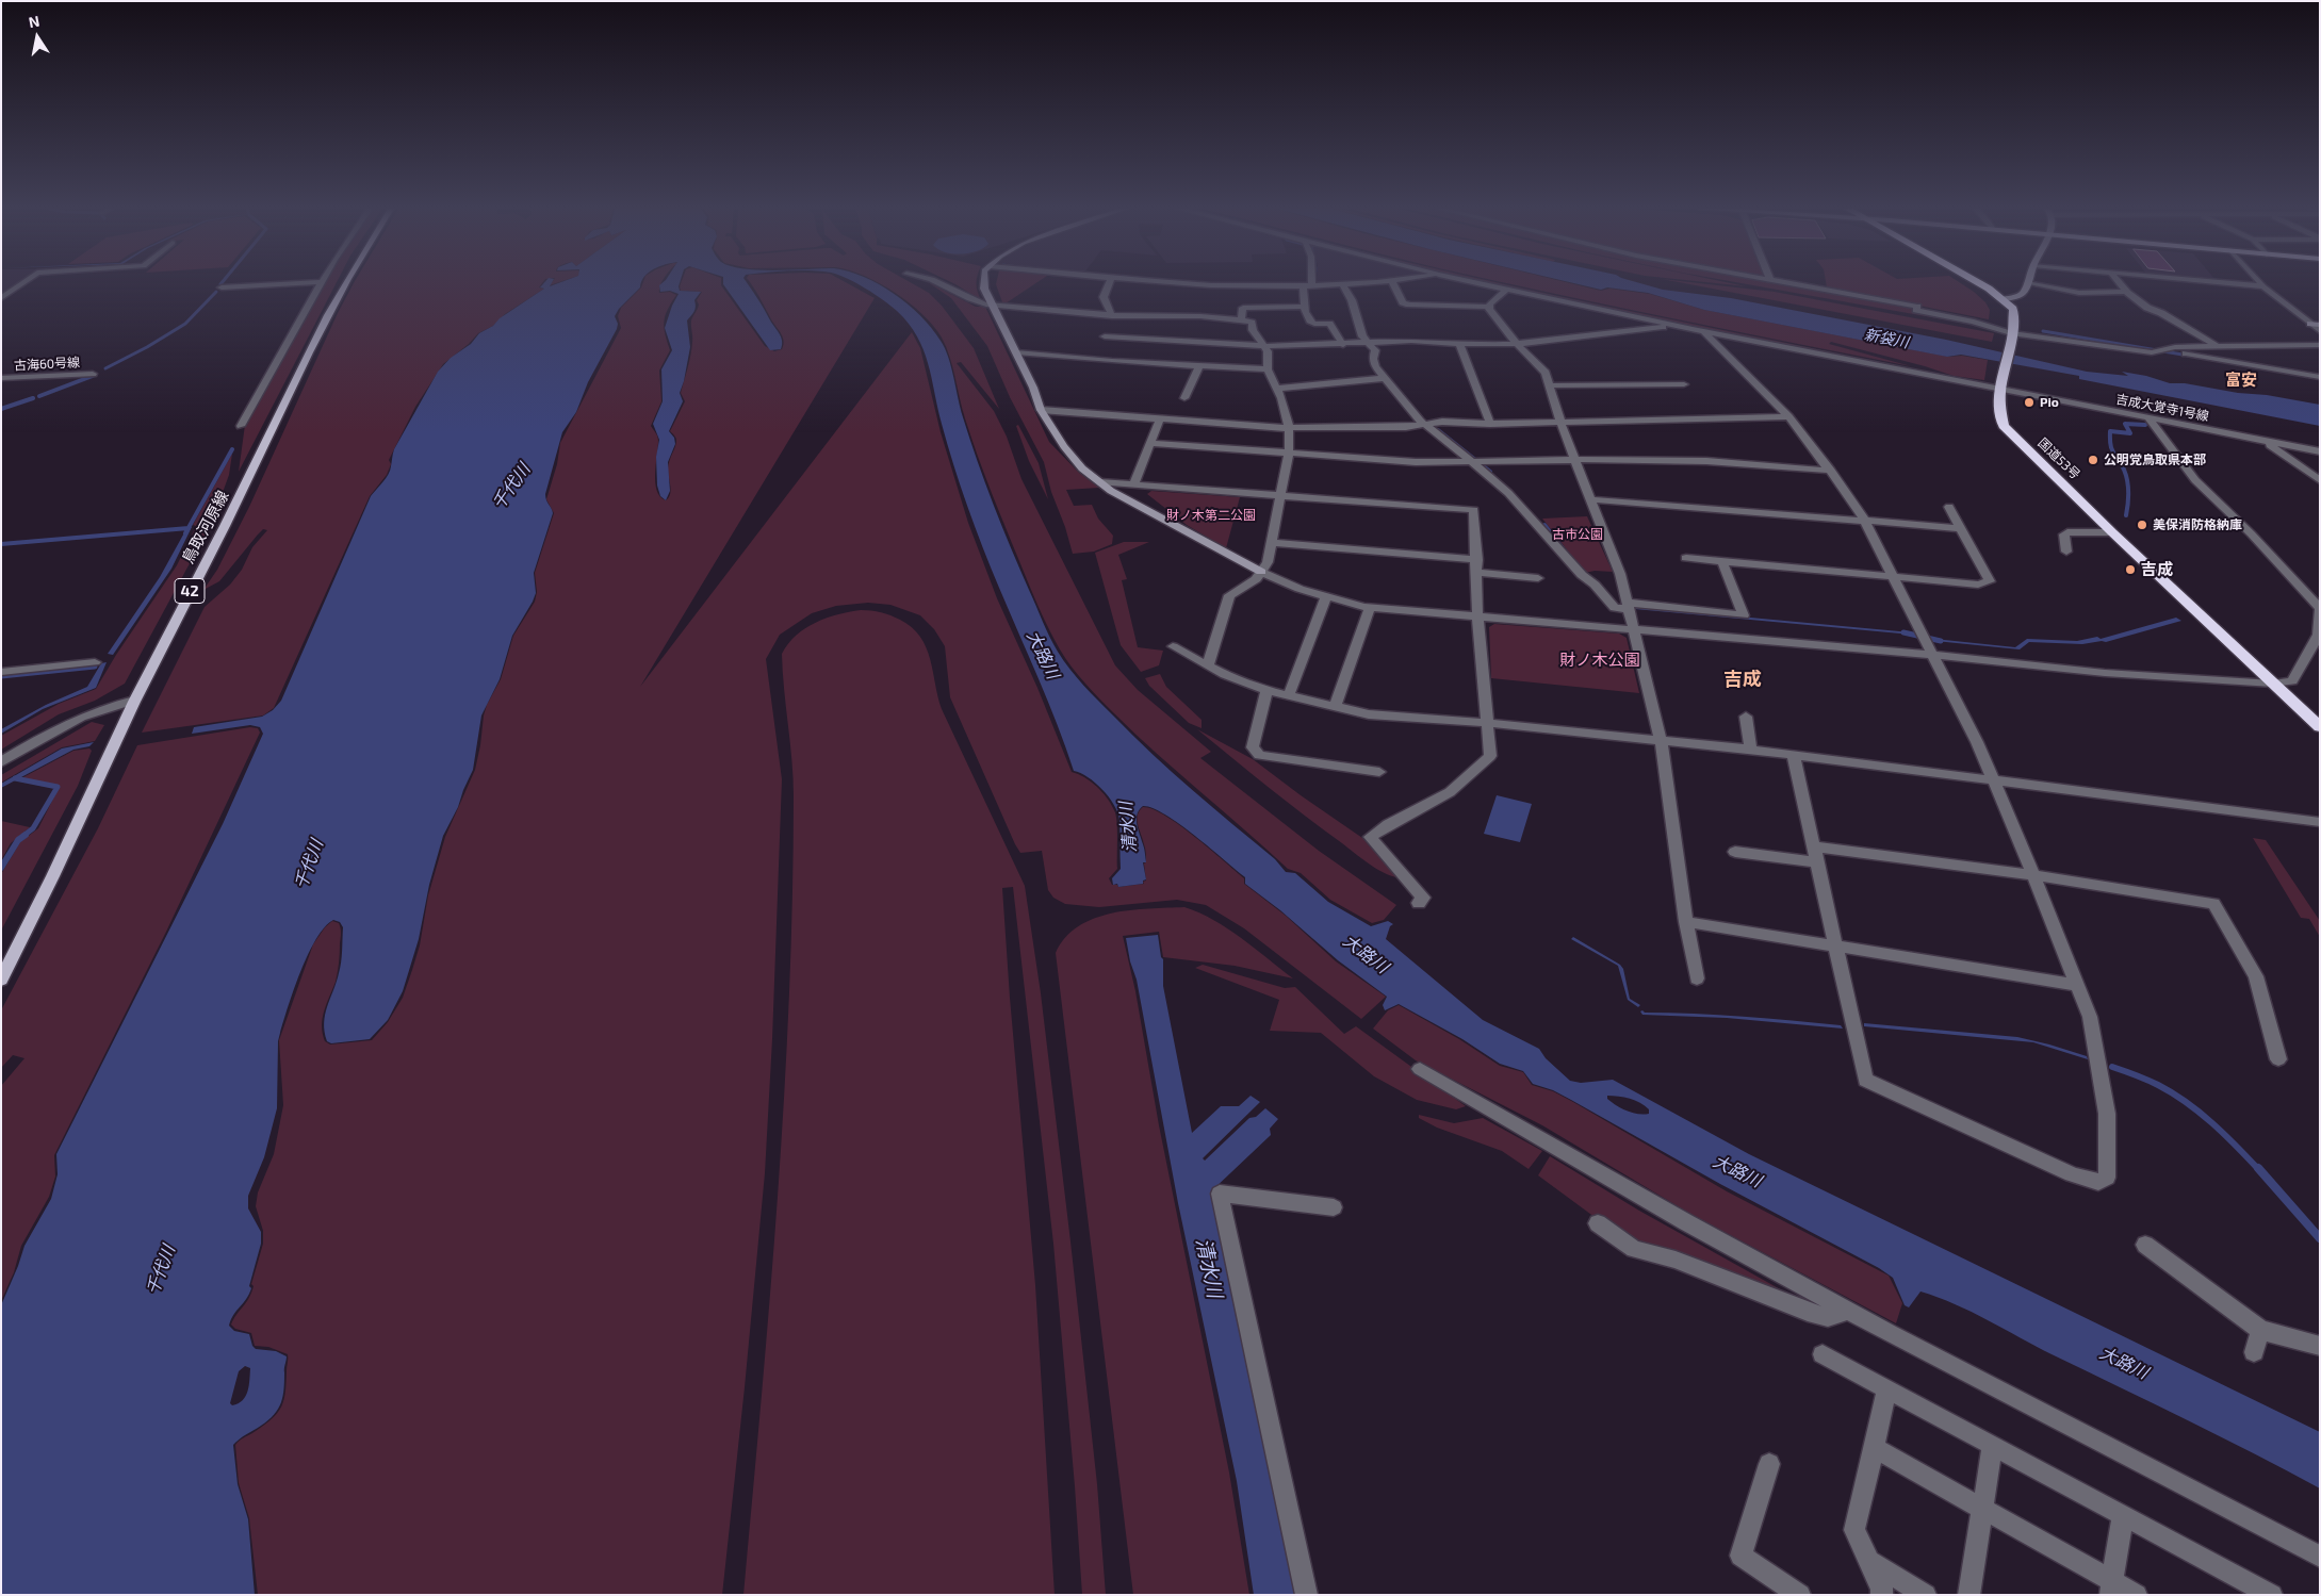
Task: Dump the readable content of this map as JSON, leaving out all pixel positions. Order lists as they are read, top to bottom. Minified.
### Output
{"streets":{"highway":["国道53号"],"main road":["鳥取河原線","42"],"street":["古海60号線","吉成大覚寺1号線"]},"crossings":[["吉成大覚寺1号線","国道53号"]],"districts":["富安","吉成"],"water":["新袋川","千代川","大路川","清水川"],"parks":["財ノ木第二公園","古市公園","財ノ木公園"],"places":["Pio","公明党鳥取県本部","美保消防格納庫","吉成"],"north":"top"}
